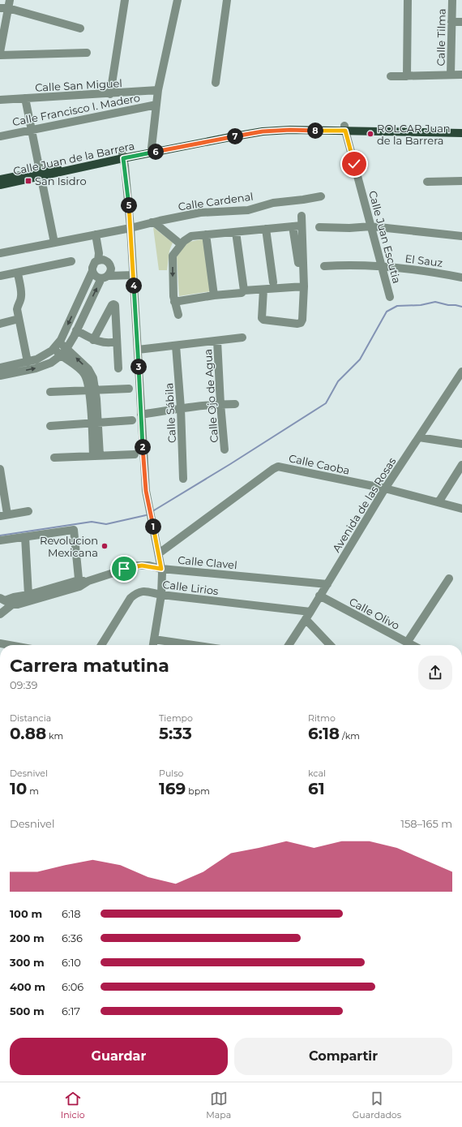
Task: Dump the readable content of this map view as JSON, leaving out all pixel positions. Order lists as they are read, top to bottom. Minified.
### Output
{"streets":{"main road":["Calle Juan de la Barrera"],"street":["Calle Tilma","Calle San Miguel","Calle Francisco I. Madero","Calle Cardenal","Calle Juan Escutia","El Sauz","Calle Ojo de Agua","Calle Sábila","Calle Caoba","Avenida de las Rosas","Calle Clavel","Calle Lirios","Calle Olivo"]},"crossings":[["Calle Juan de la Barrera","Calle Juan Escutia"],["Calle Juan Escutia","El Sauz"],["Calle Caoba","Avenida de las Rosas"],["Avenida de las Rosas","Calle Clavel"],["Avenida de las Rosas","Calle Lirios"],["Avenida de las Rosas","Calle Olivo"]],"places":{"other":["ROLCAR Juan de la Barrera","Revolucion Mexicana"],"transit":["San Isidro"]},"page":{"pins":["8","7","6","5","4","3","2","1"],"heading":["Carrera matutina","09:39"],"stats":[["Distancia","0.88 km"],["Tiempo","5:33"],["Ritmo","6:18 /km"],["Desnivel","10 m"],["Pulso","169 bpm"],["kcal","61"]],"chart":["Desnivel","158–165 m"],"list":[{"name":"100 m","note":"6:18"},{"name":"200 m","note":"6:36"},{"name":"300 m","note":"6:10"},{"name":"400 m","note":"6:06"},{"name":"500 m","note":"6:17"}],"buttons":["Guardar","Compartir"],"tabs":["Inicio","Mapa","Guardados"]}}
